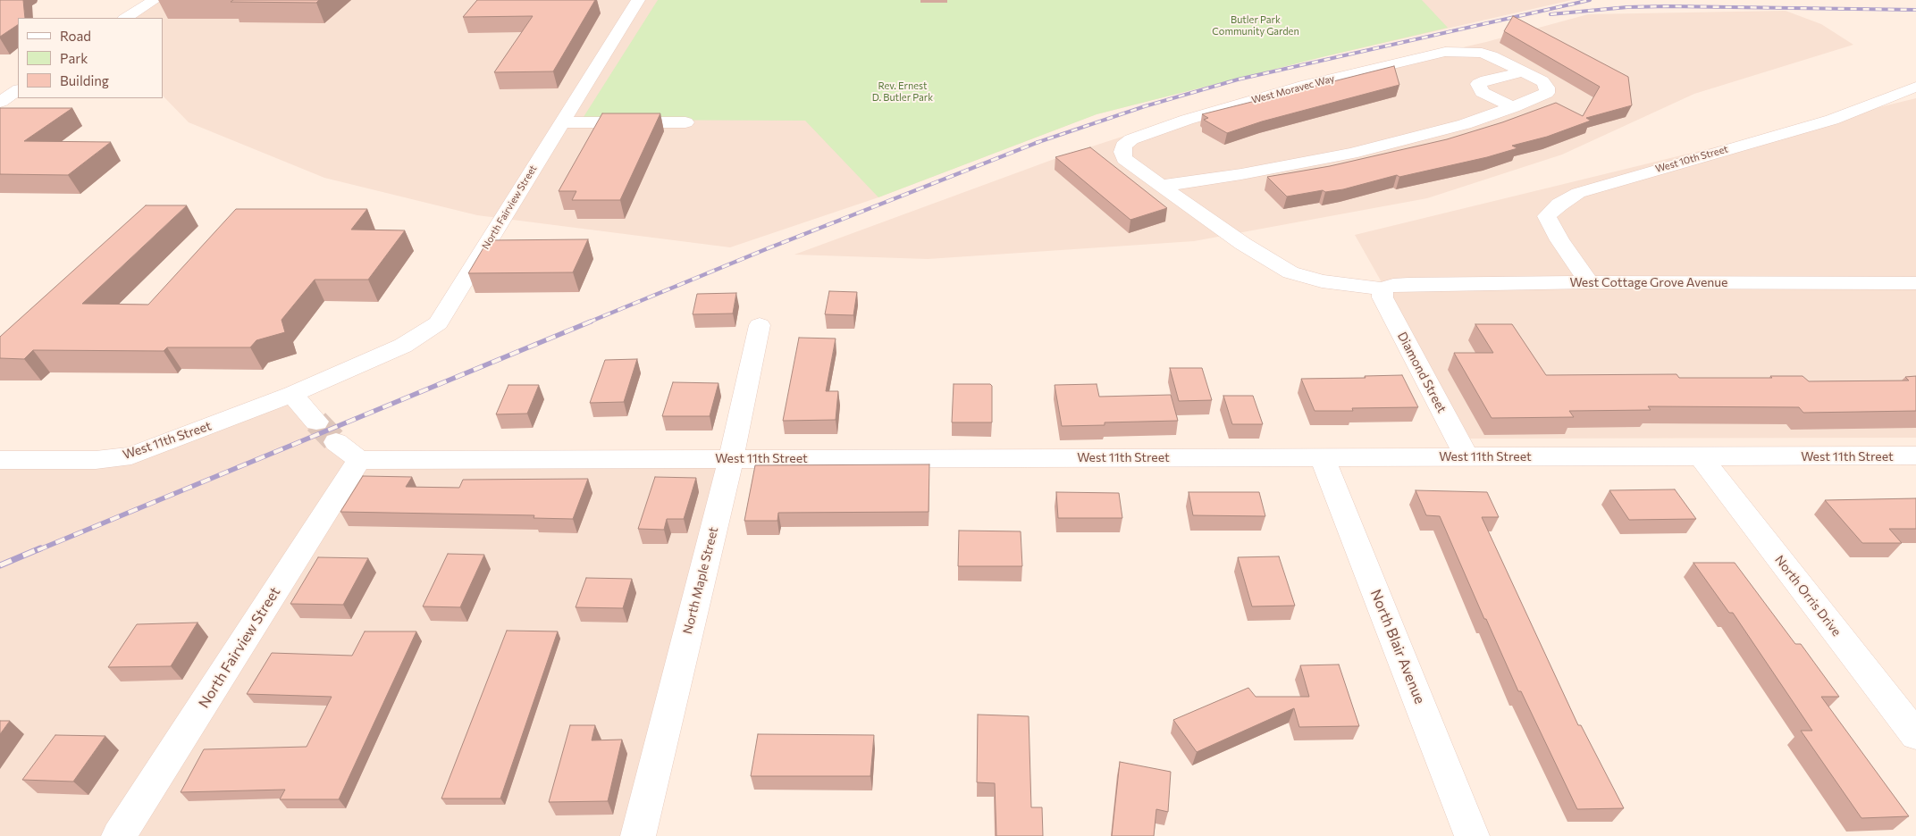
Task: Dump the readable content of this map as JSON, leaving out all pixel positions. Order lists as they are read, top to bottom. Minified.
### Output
{"streets":{"street":["West Moravec Way","West 10th Street","North Fairview Street","West Cottage Grove Avenue","Diamond Street","West 11th Street","North Maple Street","North Orris Drive","North Blair Avenue"]},"crossings":[["West Moravec Way","West Cottage Grove Avenue"],["West Moravec Way","Diamond Street"],["West 10th Street","West Cottage Grove Avenue"],["North Fairview Street","West 11th Street"],["West Cottage Grove Avenue","Diamond Street"],["Diamond Street","West 11th Street"],["West 11th Street","North Maple Street"],["West 11th Street","North Orris Drive"],["West 11th Street","North Blair Avenue"]],"parks":["Butler Park Community Garden","Rev. Ernest D. Butler Park"],"legend":["Road","Park","Building"]}
